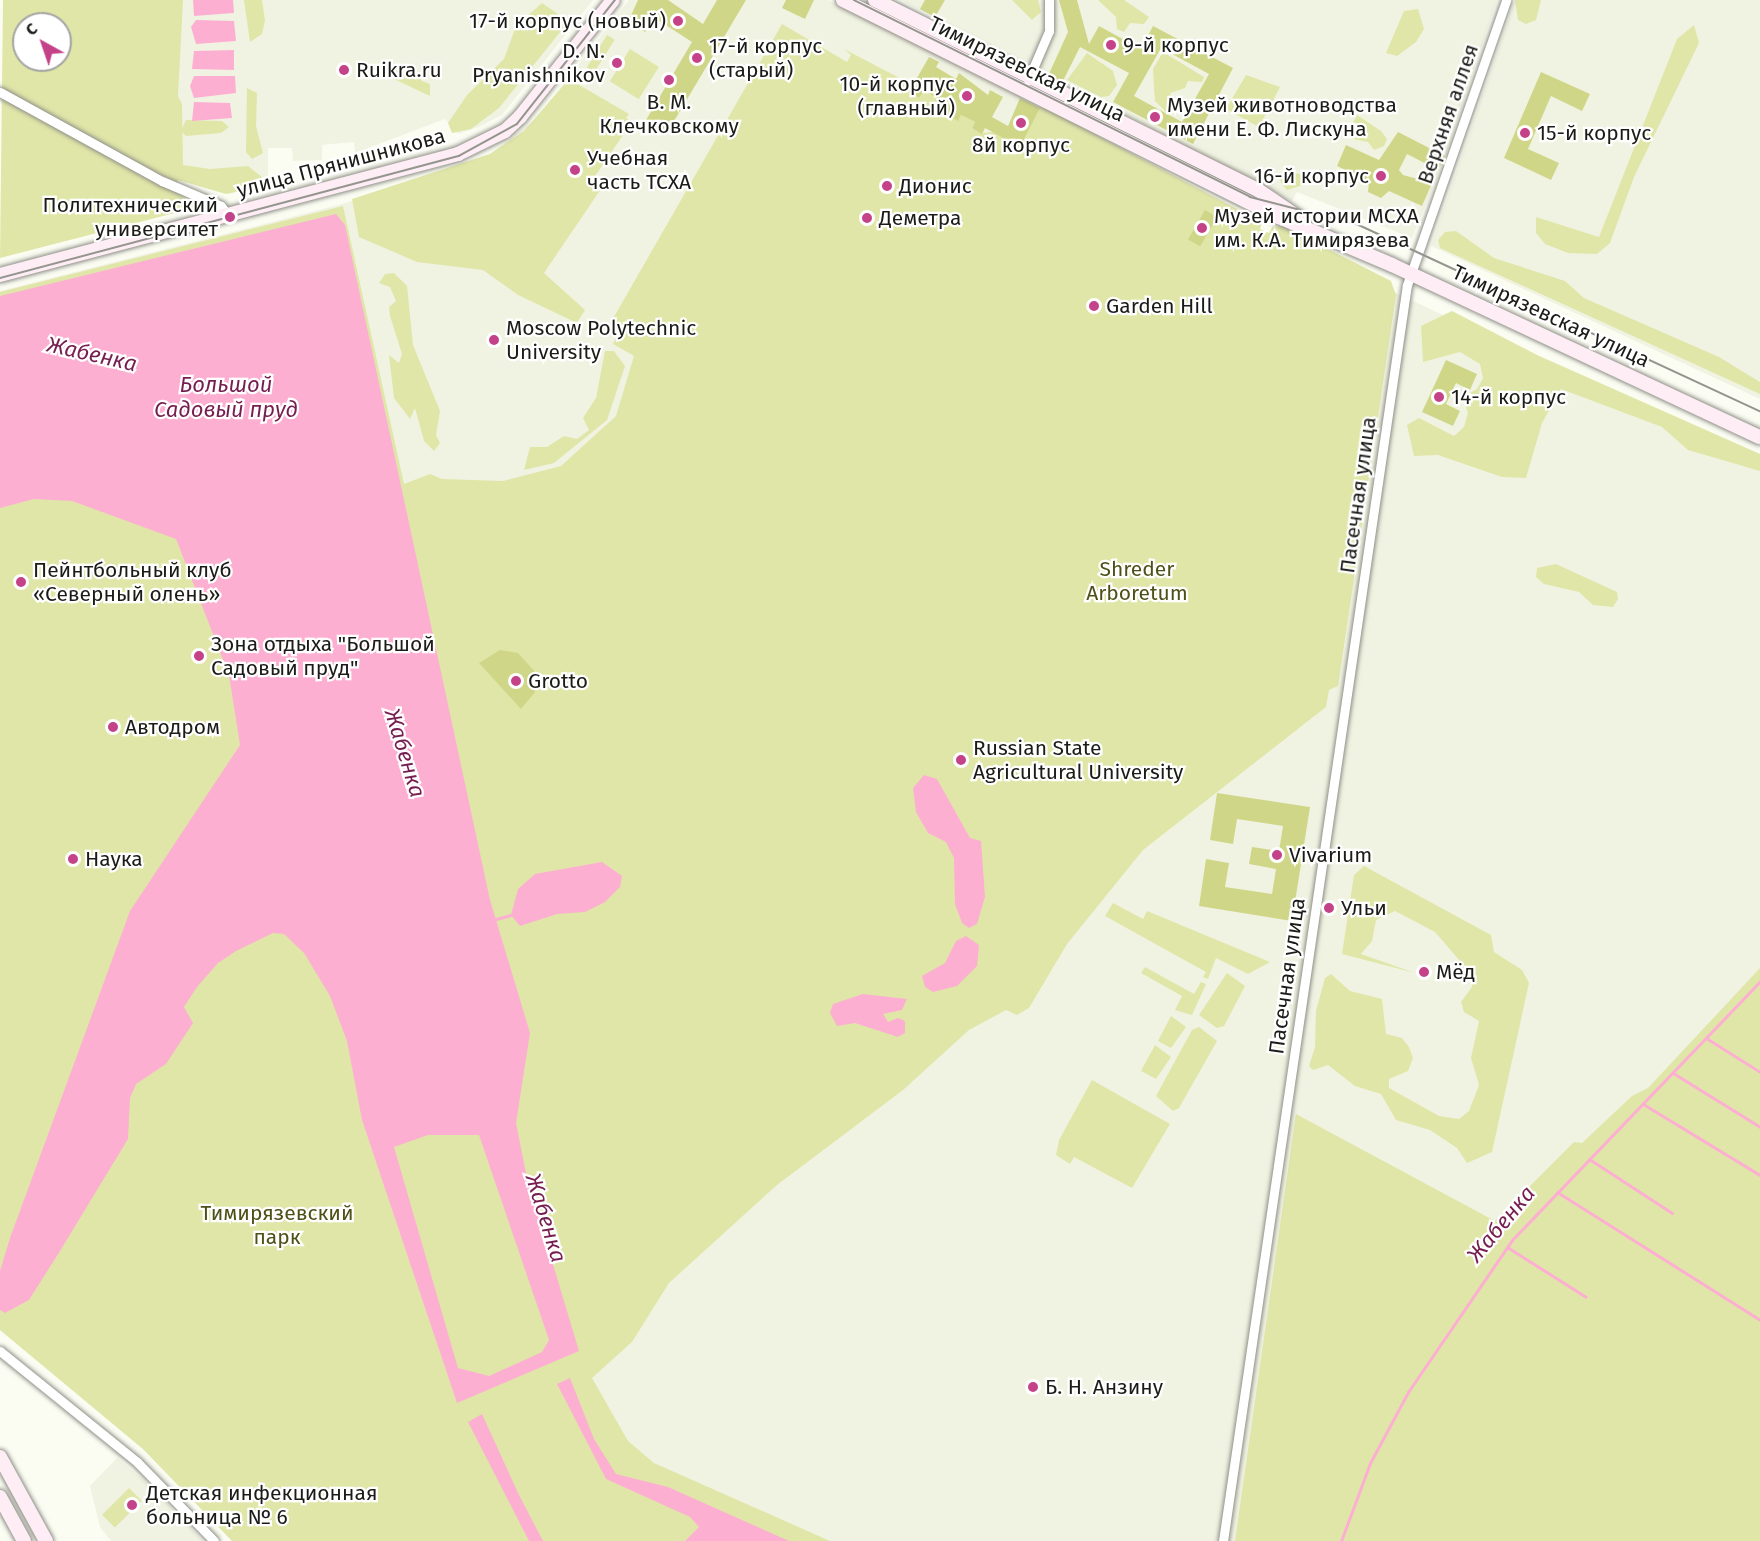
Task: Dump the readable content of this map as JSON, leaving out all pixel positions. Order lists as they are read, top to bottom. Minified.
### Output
{"streets":{"main road":["Тимирязевская улица","улица Прянишникова"],"street":["Верхняя аллея","Пасечная улица"]},"crossings":[["Тимирязевская улица","Верхняя аллея"],["Тимирязевская улица","Пасечная улица"],["Верхняя аллея","Пасечная улица"]],"water":["Жабенка","Большой Садовый пруд"],"parks":["Shreder Arboretum","Тимирязевский парк"],"places":["17-й корпус (новый)","9-й корпус","17-й корпус (старый)","D. N. Pryanishnikov","Ruikra.ru","В. М. Клечковскому","10-й корпус (главный)","Музей животноводства имени Е. Ф. Лискуна","8й корпус","15-й корпус","Учебная часть ТСХА","16-й корпус","Дионис","Политехнический университет","Деметра","Музей истории МСХА им. К.А. Тимирязева","Garden Hill","Moscow Polytechnic University","14-й корпус","Пейнтбольный клуб «Северный олень»","Зона отдыха \"Большой Садовый пруд\"","Grotto","Автодром","Russian State Agricultural University","Vivarium","Наука","Ульи","Мёд","Б. Н. Анзину","Детская инфекционная больница № 6"],"north":"top left"}
